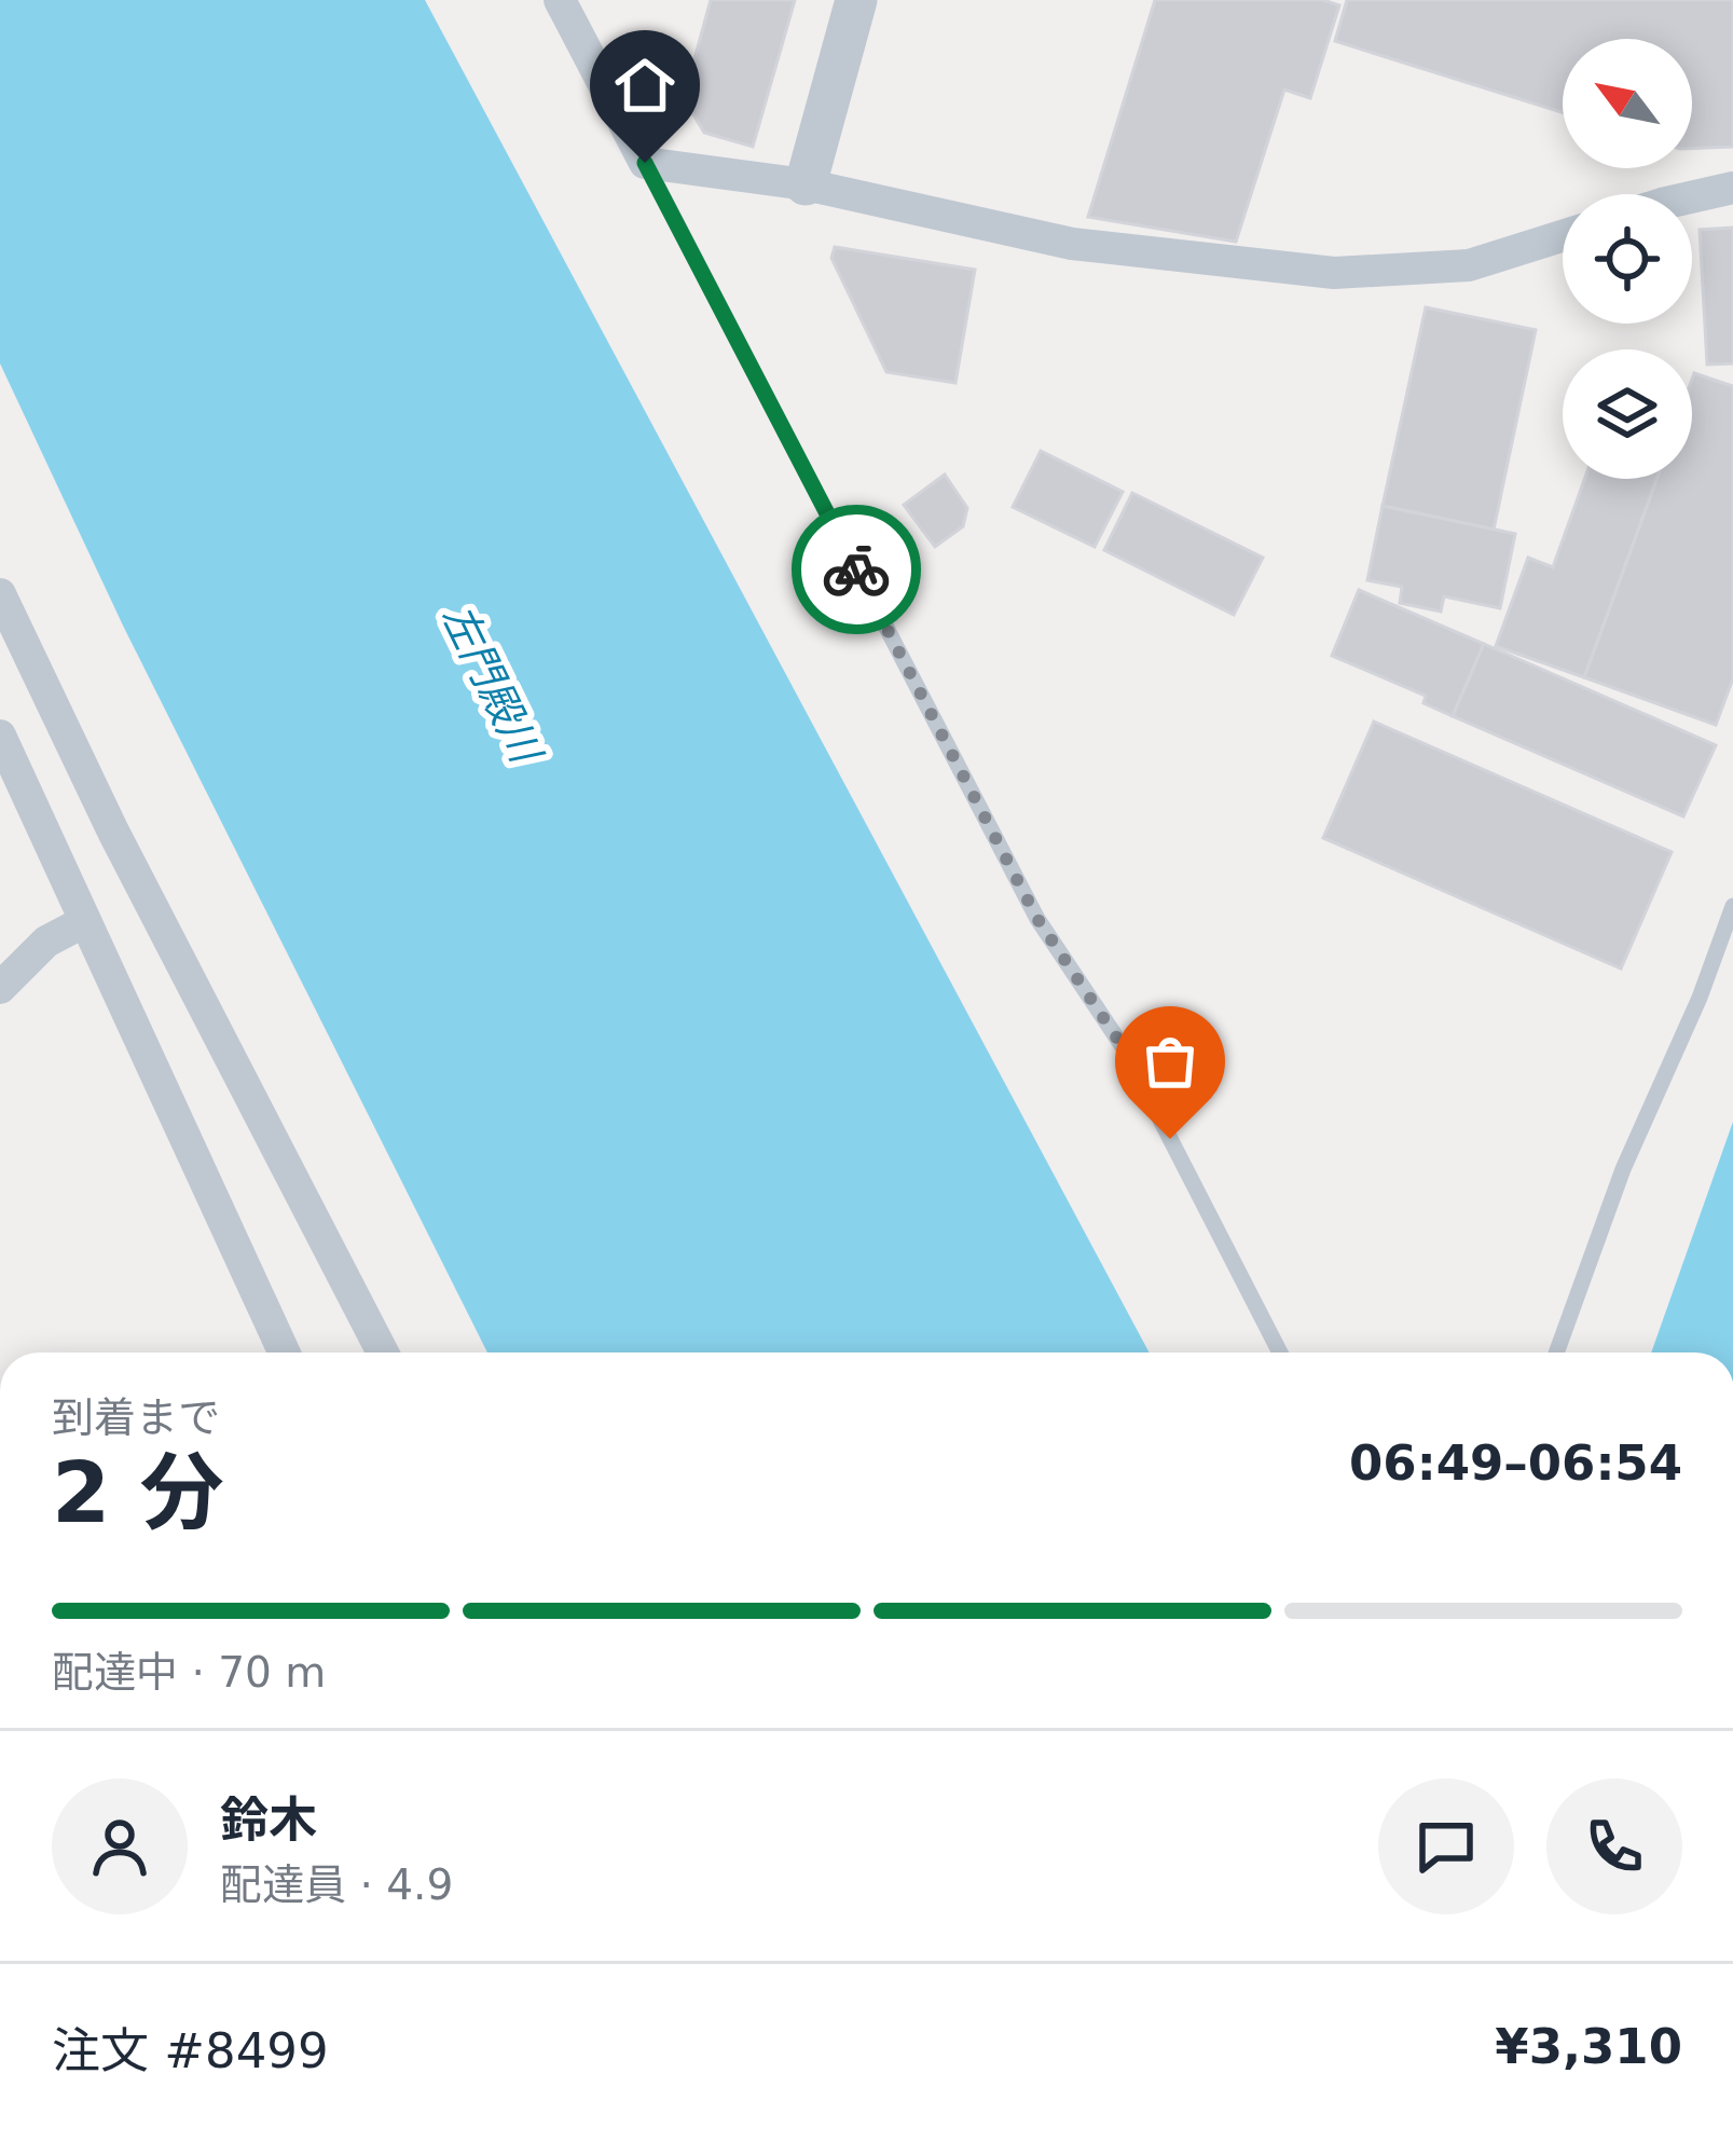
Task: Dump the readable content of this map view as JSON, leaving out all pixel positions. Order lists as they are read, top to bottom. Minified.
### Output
{"water":["左門殿川"],"north":"top left","page":{"heading":["2 分","到着まで","06:49–06:54"],"panel":["鈴木","配達員 · 4.9","注文 #8499","¥3,310"],"bar":"配達中 · 70 m"}}
